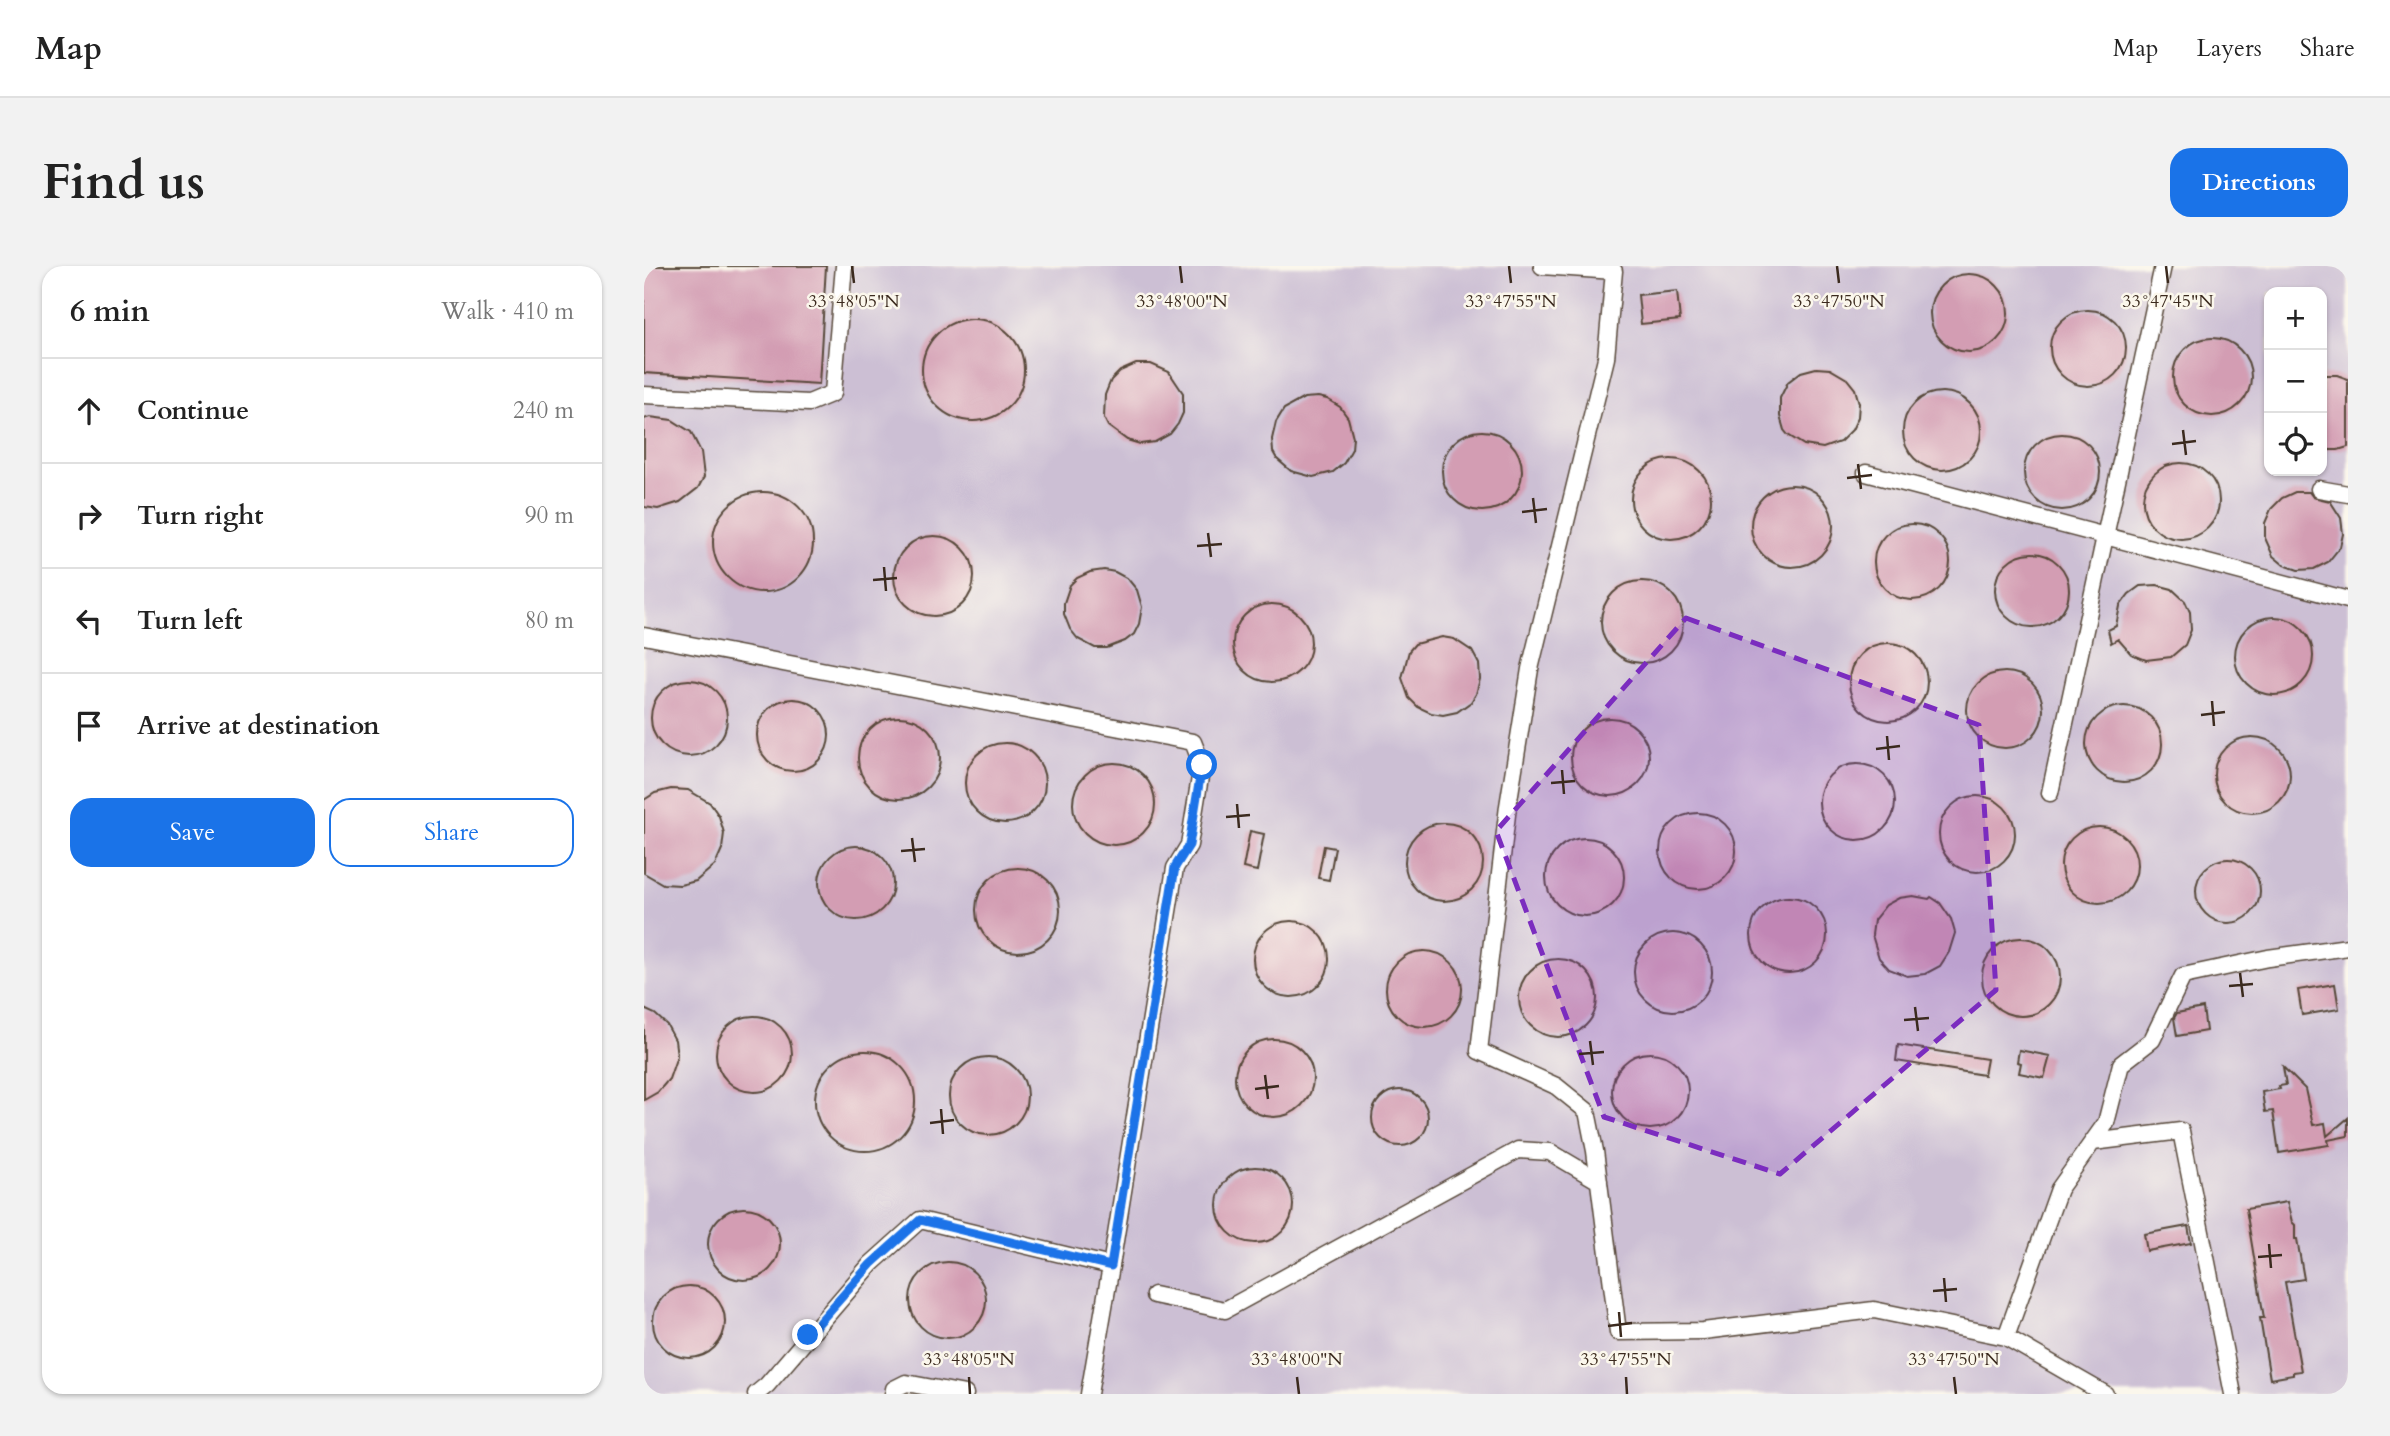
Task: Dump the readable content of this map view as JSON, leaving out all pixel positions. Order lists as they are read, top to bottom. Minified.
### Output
{"page":{"header":"Map","nav":["Map","Layers","Share"],"buttons":["Directions",["Save","Share"]],"title":"Find us","heading":["6 min","Walk · 410 m"],"map_buttons":["+","−"],"list":[["Continue","240 m"],["Turn right","90 m"],["Turn left","80 m"],"Arrive at destination"]},"coordinates":["33°48'05\"N","33°48'00\"N","33°47'55\"N","33°47'50\"N","33°47'45\"N"]}
